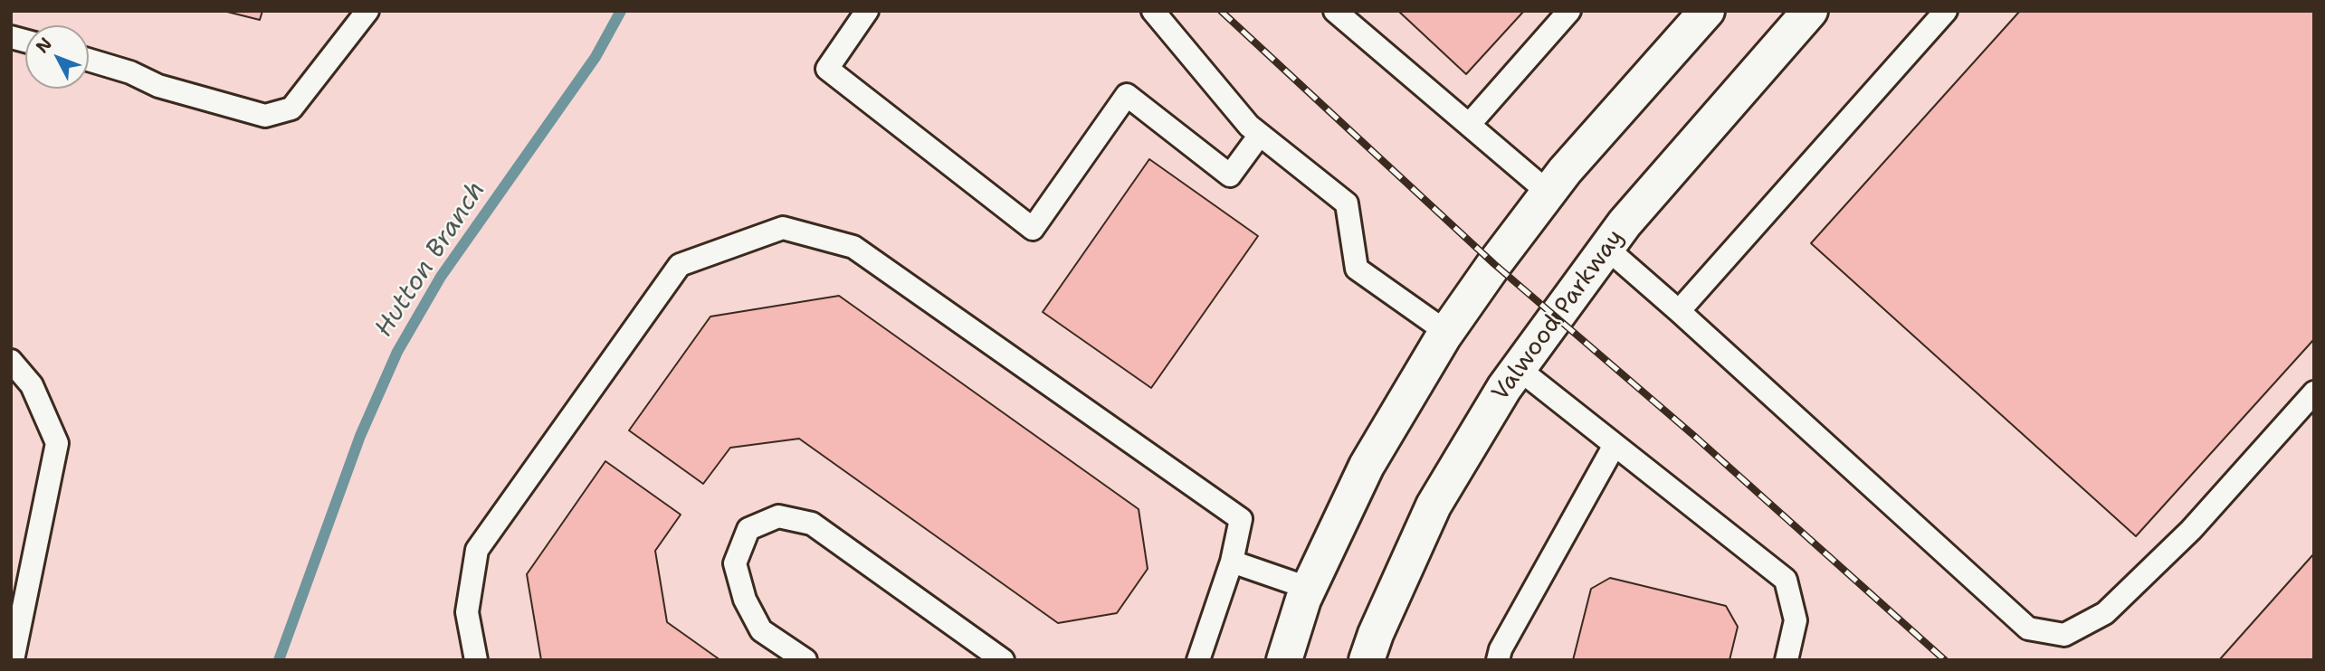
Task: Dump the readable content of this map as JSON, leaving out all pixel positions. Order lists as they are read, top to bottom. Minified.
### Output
{"streets":{"main road":["Valwood Parkway"]},"water":["Hutton Branch"],"north":"top left"}
